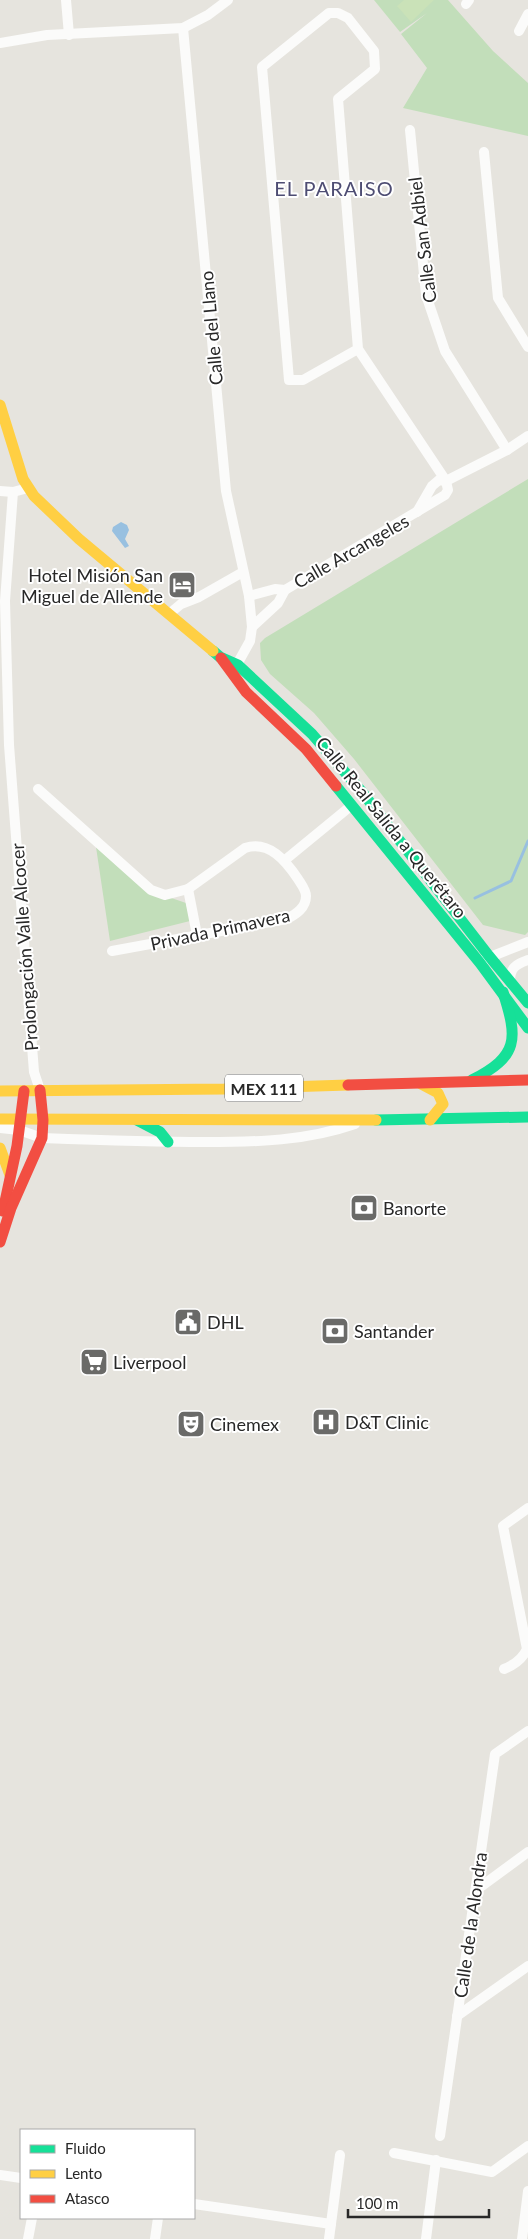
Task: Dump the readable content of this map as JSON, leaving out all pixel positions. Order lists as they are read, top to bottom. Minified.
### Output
{"streets":{"street":["Calle San Adbiel","Calle del Llano","Calle Arcangeles","Calle Real Salida a Querétaro","Privada Primavera","Prolongación Valle Alcocer","MEX 111","Calle de la Alondra"]},"crossings":[["Calle San Adbiel","Calle Arcangeles"],["Calle del Llano","Calle Arcangeles"],["Calle del Llano","Calle Real Salida a Querétaro"],["Prolongación Valle Alcocer","MEX 111"]],"districts":["EL PARAISO"],"places":{"hotel":["Hotel Misión San Miguel de Allende"],"bank":["Banorte","Santander"],"public building":["DHL"],"supermarket":["Liverpool"],"hospital":["D&T Clinic"],"theatre":["Cinemex"]},"legend":["Fluido","Lento","Atasco"],"scale_bar":"100 m"}
